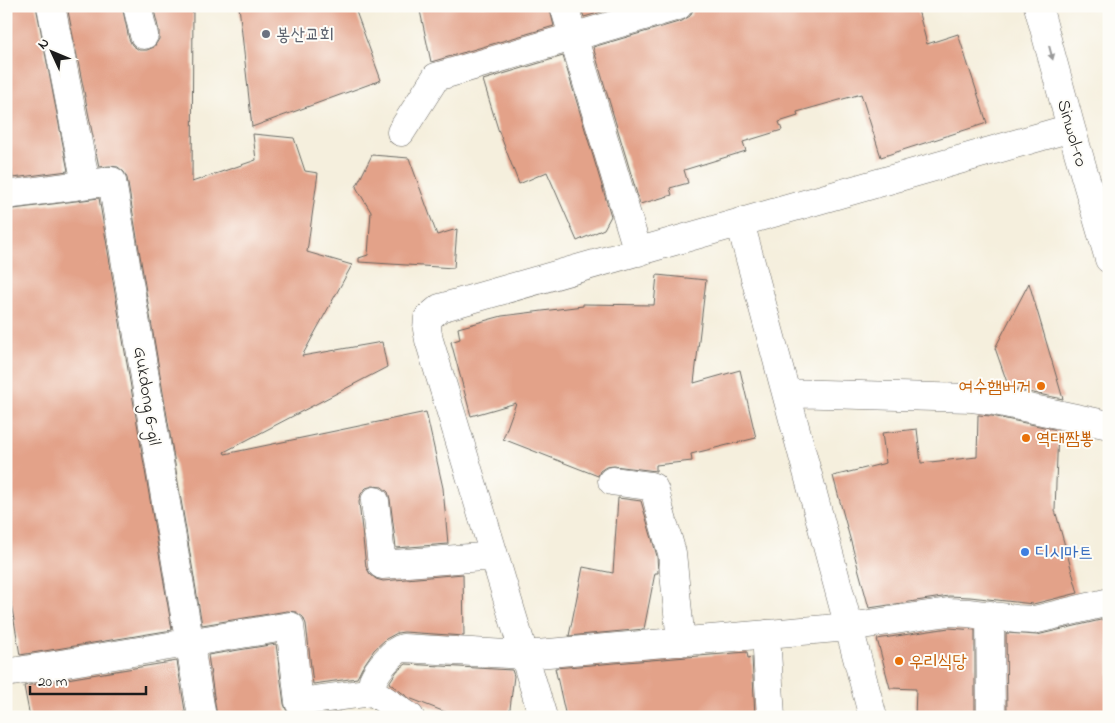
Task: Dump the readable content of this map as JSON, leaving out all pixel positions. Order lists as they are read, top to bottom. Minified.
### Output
{"streets":{"street":["Sinwol-ro","Gukdong 6-gil"]},"one_way":["Sinwol-ro"],"places":["봉산교회","여수햄버거","역대짬뽕","디시마트","우리식당"],"scale_bar":"20 m","north":"top left"}
